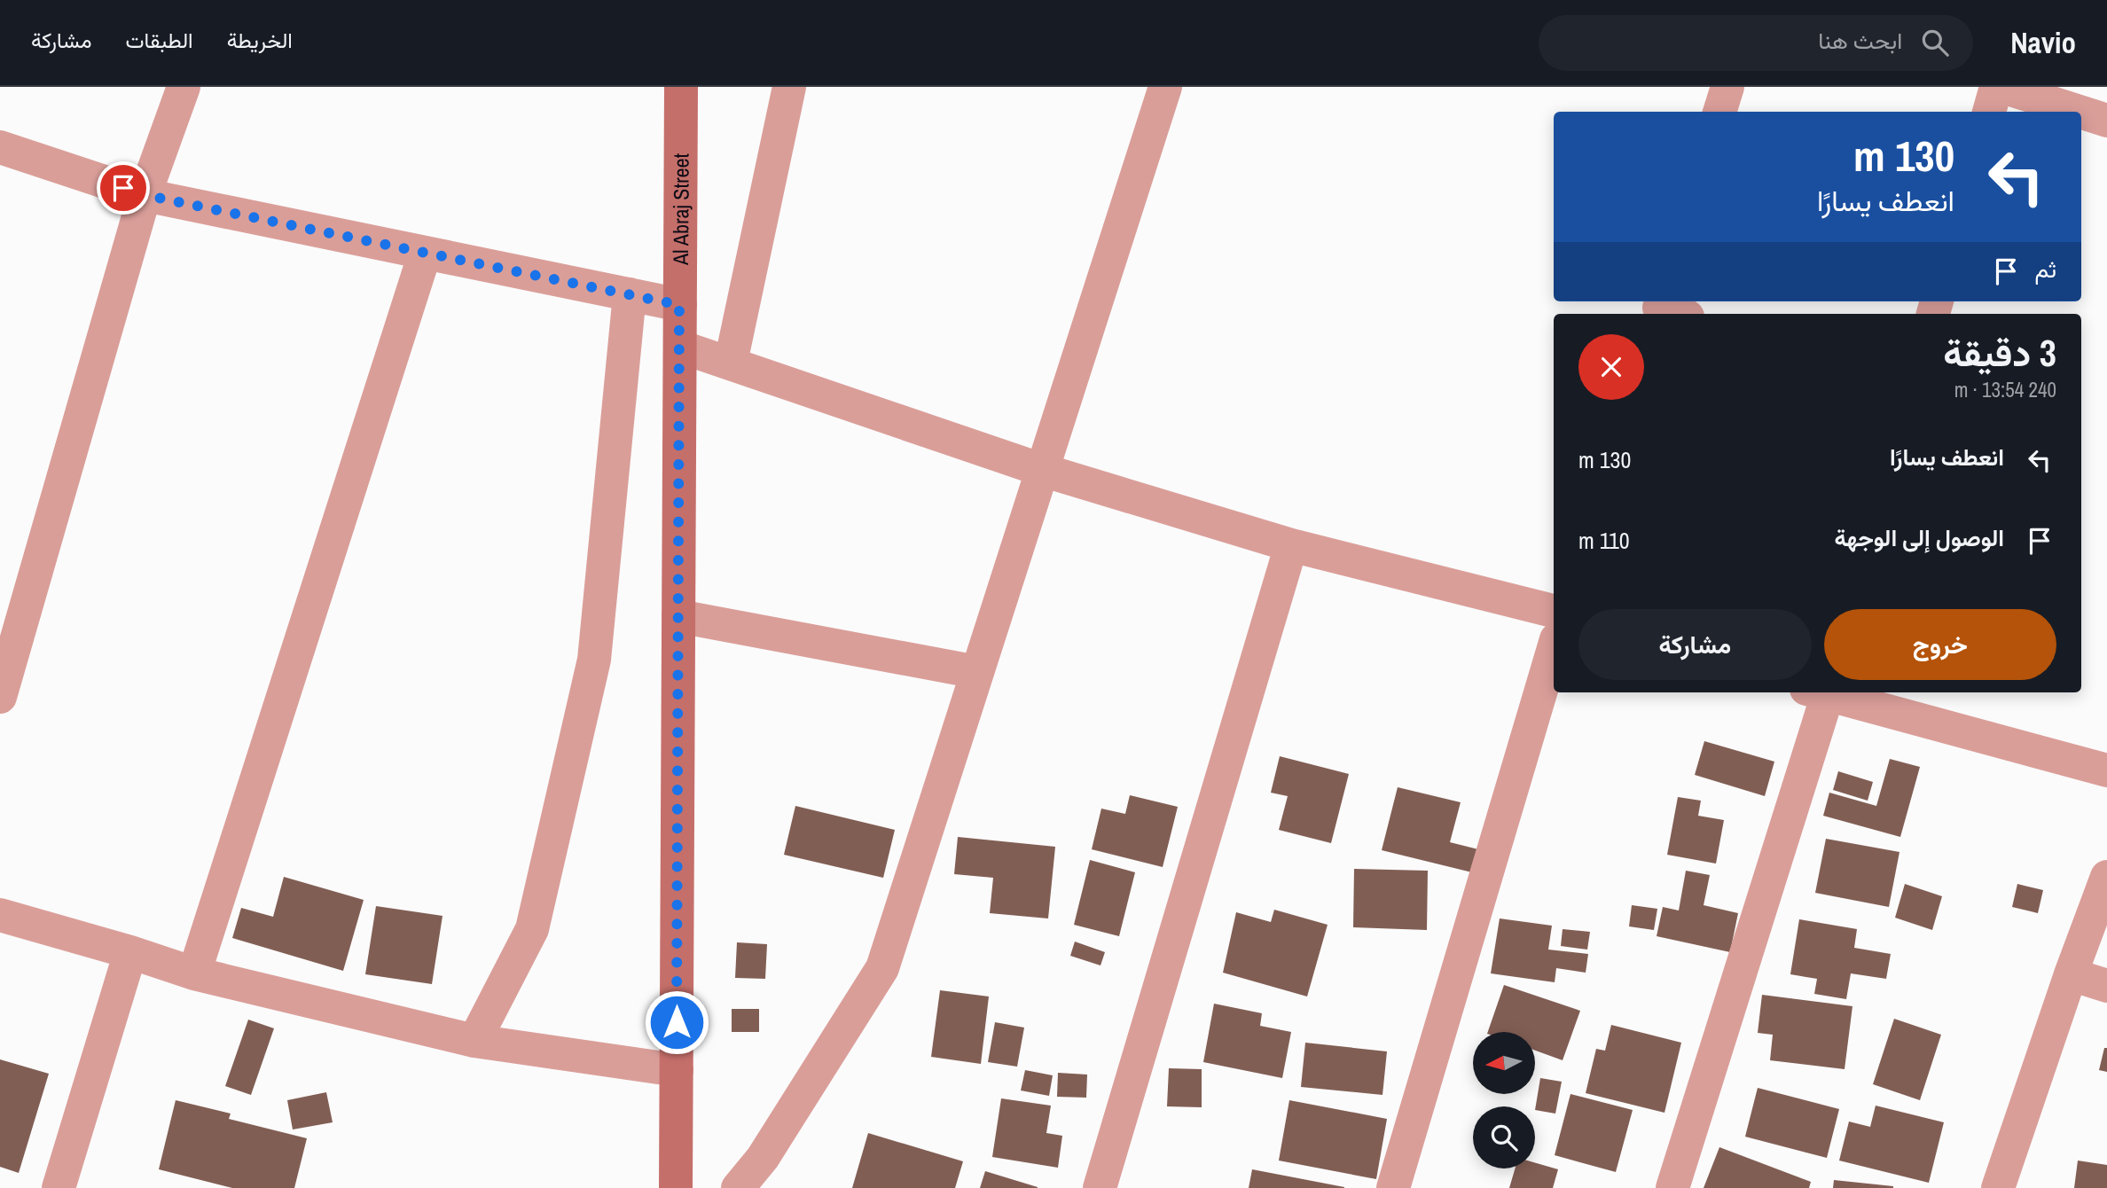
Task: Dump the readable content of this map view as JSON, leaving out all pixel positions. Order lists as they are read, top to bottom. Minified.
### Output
{"streets":{"street":["Al Abraj Street"]},"north":"left","page":{"header":"Navio","search":"ابحث هنا","nav":["الخريطة","الطبقات","مشاركة"],"turn":["130 m","انعطف يسارًا"],"then":"ثم","heading":["3 دقيقة","240 m · 13:54"],"list":[{"name":"انعطف يسارًا","value":"130 m"},{"name":"الوصول إلى الوجهة","value":"110 m"}],"buttons":["خروج","مشاركة"]}}
